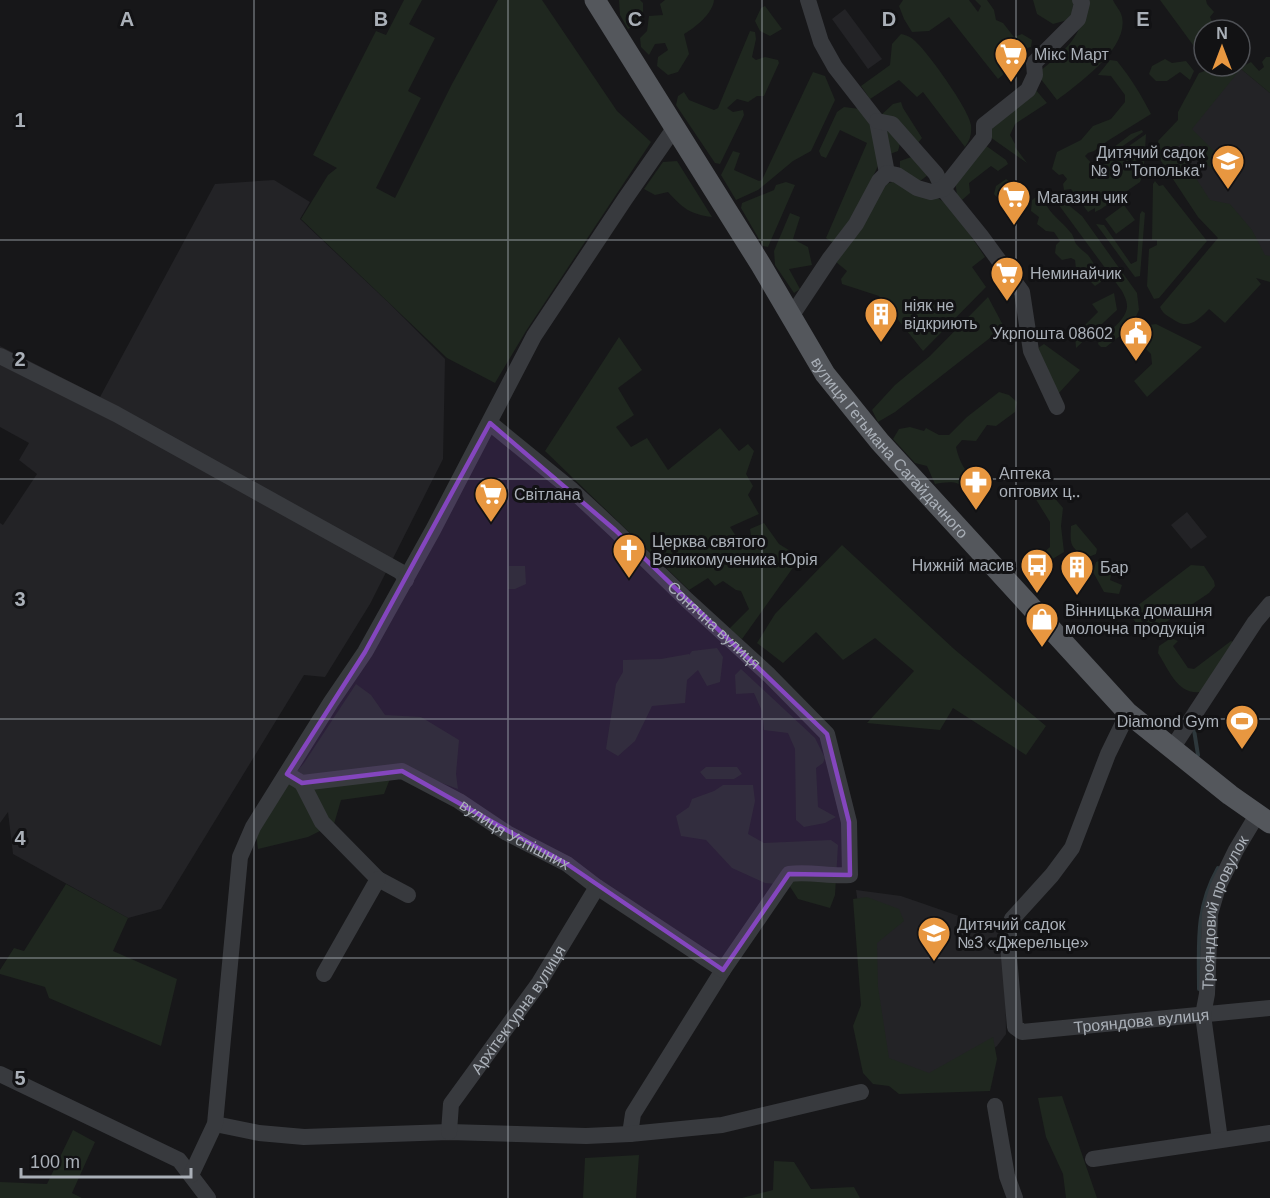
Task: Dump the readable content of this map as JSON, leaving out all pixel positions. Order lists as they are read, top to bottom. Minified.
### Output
{"streets":{"main road":["вулиця Гетьмана Сагайдачного"],"street":["Сонячна вулиця","вулиця Успішних","Трояндовий провулок","Архітектурна вулиця","Трояндова вулиця"]},"crossings":[["вулиця Гетьмана Сагайдачного","Трояндовий провулок"],["вулиця Гетьмана Сагайдачного","Трояндова вулиця"],["Сонячна вулиця","вулиця Успішних"],["вулиця Успішних","Архітектурна вулиця"],["Трояндовий провулок","Трояндова вулиця"]],"places":{"supermarket":["Мікс Март","Магазин чик","Неминайчик","Світлана"],"school or university":["Дитячий садок № 9 \"Тополька\"","Дитячий садок №3 «Джерельце»"],"building":["ніяк не відкриють","Бар"],"public building":["Укрпошта 08602"],"pharmacy":["Аптека оптових ц‥"],"church":["Церква святого Великомученика Юрія"],"bus stop":["Нижній масив"],"shop":["Вінницька домашня молочна продукція"],"sports":["Diamond Gym"]},"scale_bar":"100 m","north":"top","grid":{"columns":["A","B","C","D","E"],"rows":["1","2","3","4","5"]}}
